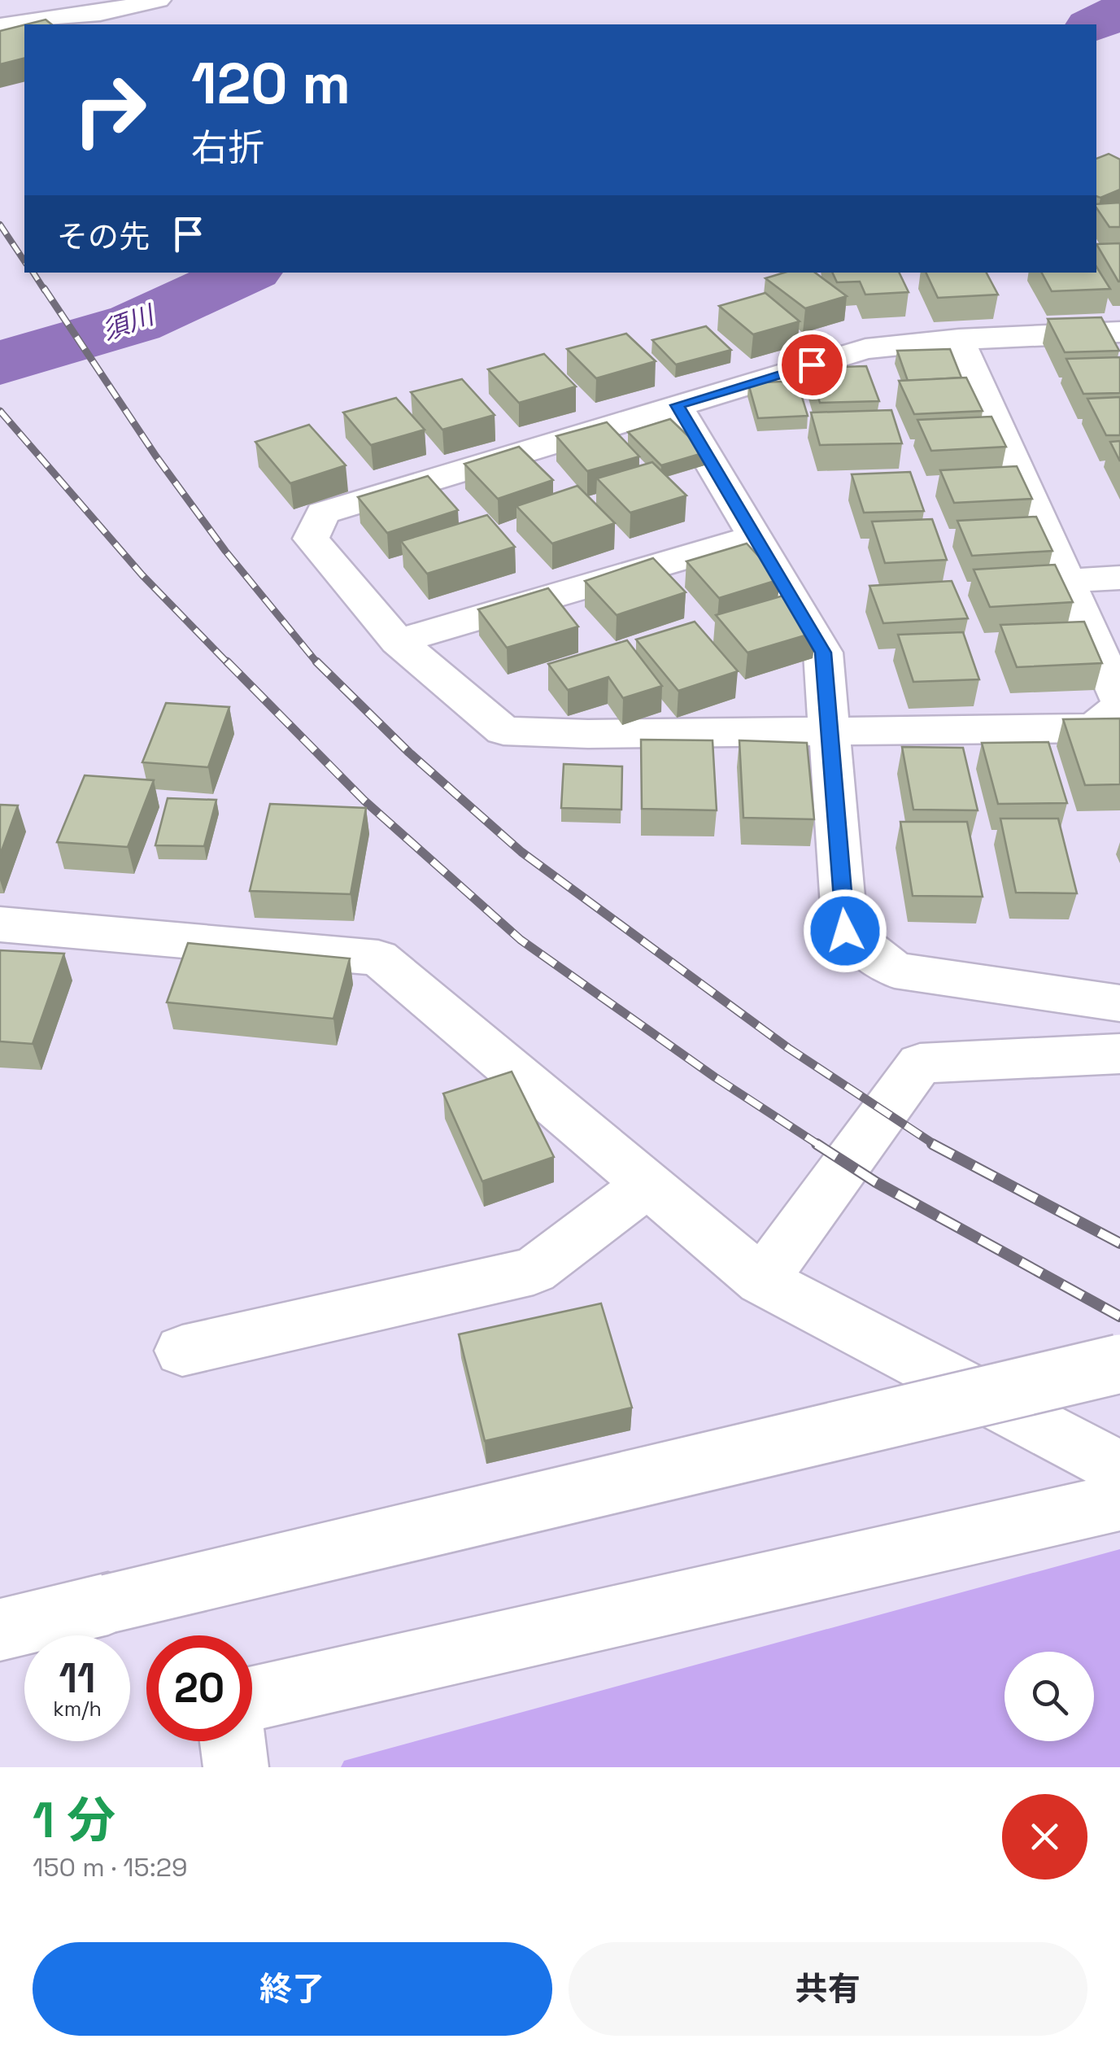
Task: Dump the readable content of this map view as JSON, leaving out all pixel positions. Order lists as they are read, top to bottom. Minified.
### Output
{"water":["須川"],"page":{"turn":["120 m","右折"],"then":"その先","speed":"11 km/h","limit":"20","heading":["1 分","150 m · 15:29"],"buttons":["終了","共有"]}}
